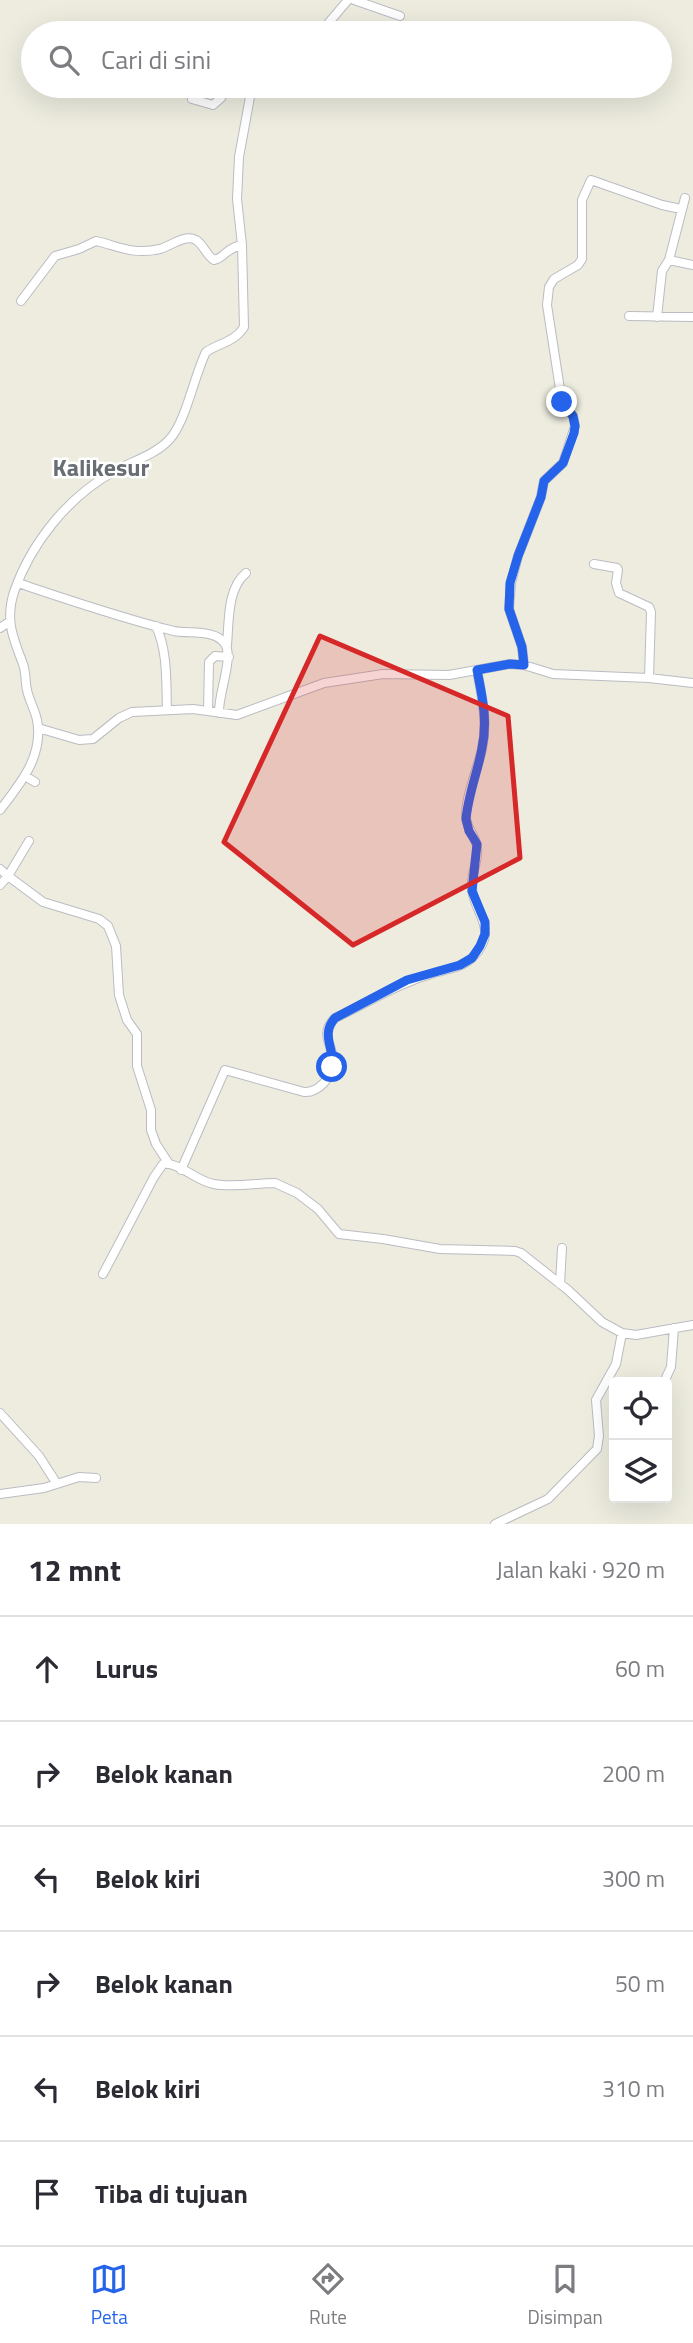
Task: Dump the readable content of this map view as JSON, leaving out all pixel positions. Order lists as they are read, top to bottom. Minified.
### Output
{"districts":["Kalikesur"],"page":{"search":"Cari di sini","heading":["12 mnt","Jalan kaki · 920 m"],"list":[["Lurus","60 m"],["Belok kanan","200 m"],["Belok kiri","300 m"],["Belok kanan","50 m"],["Belok kiri","310 m"],"Tiba di tujuan"],"nav":["Peta","Rute","Disimpan"]}}
